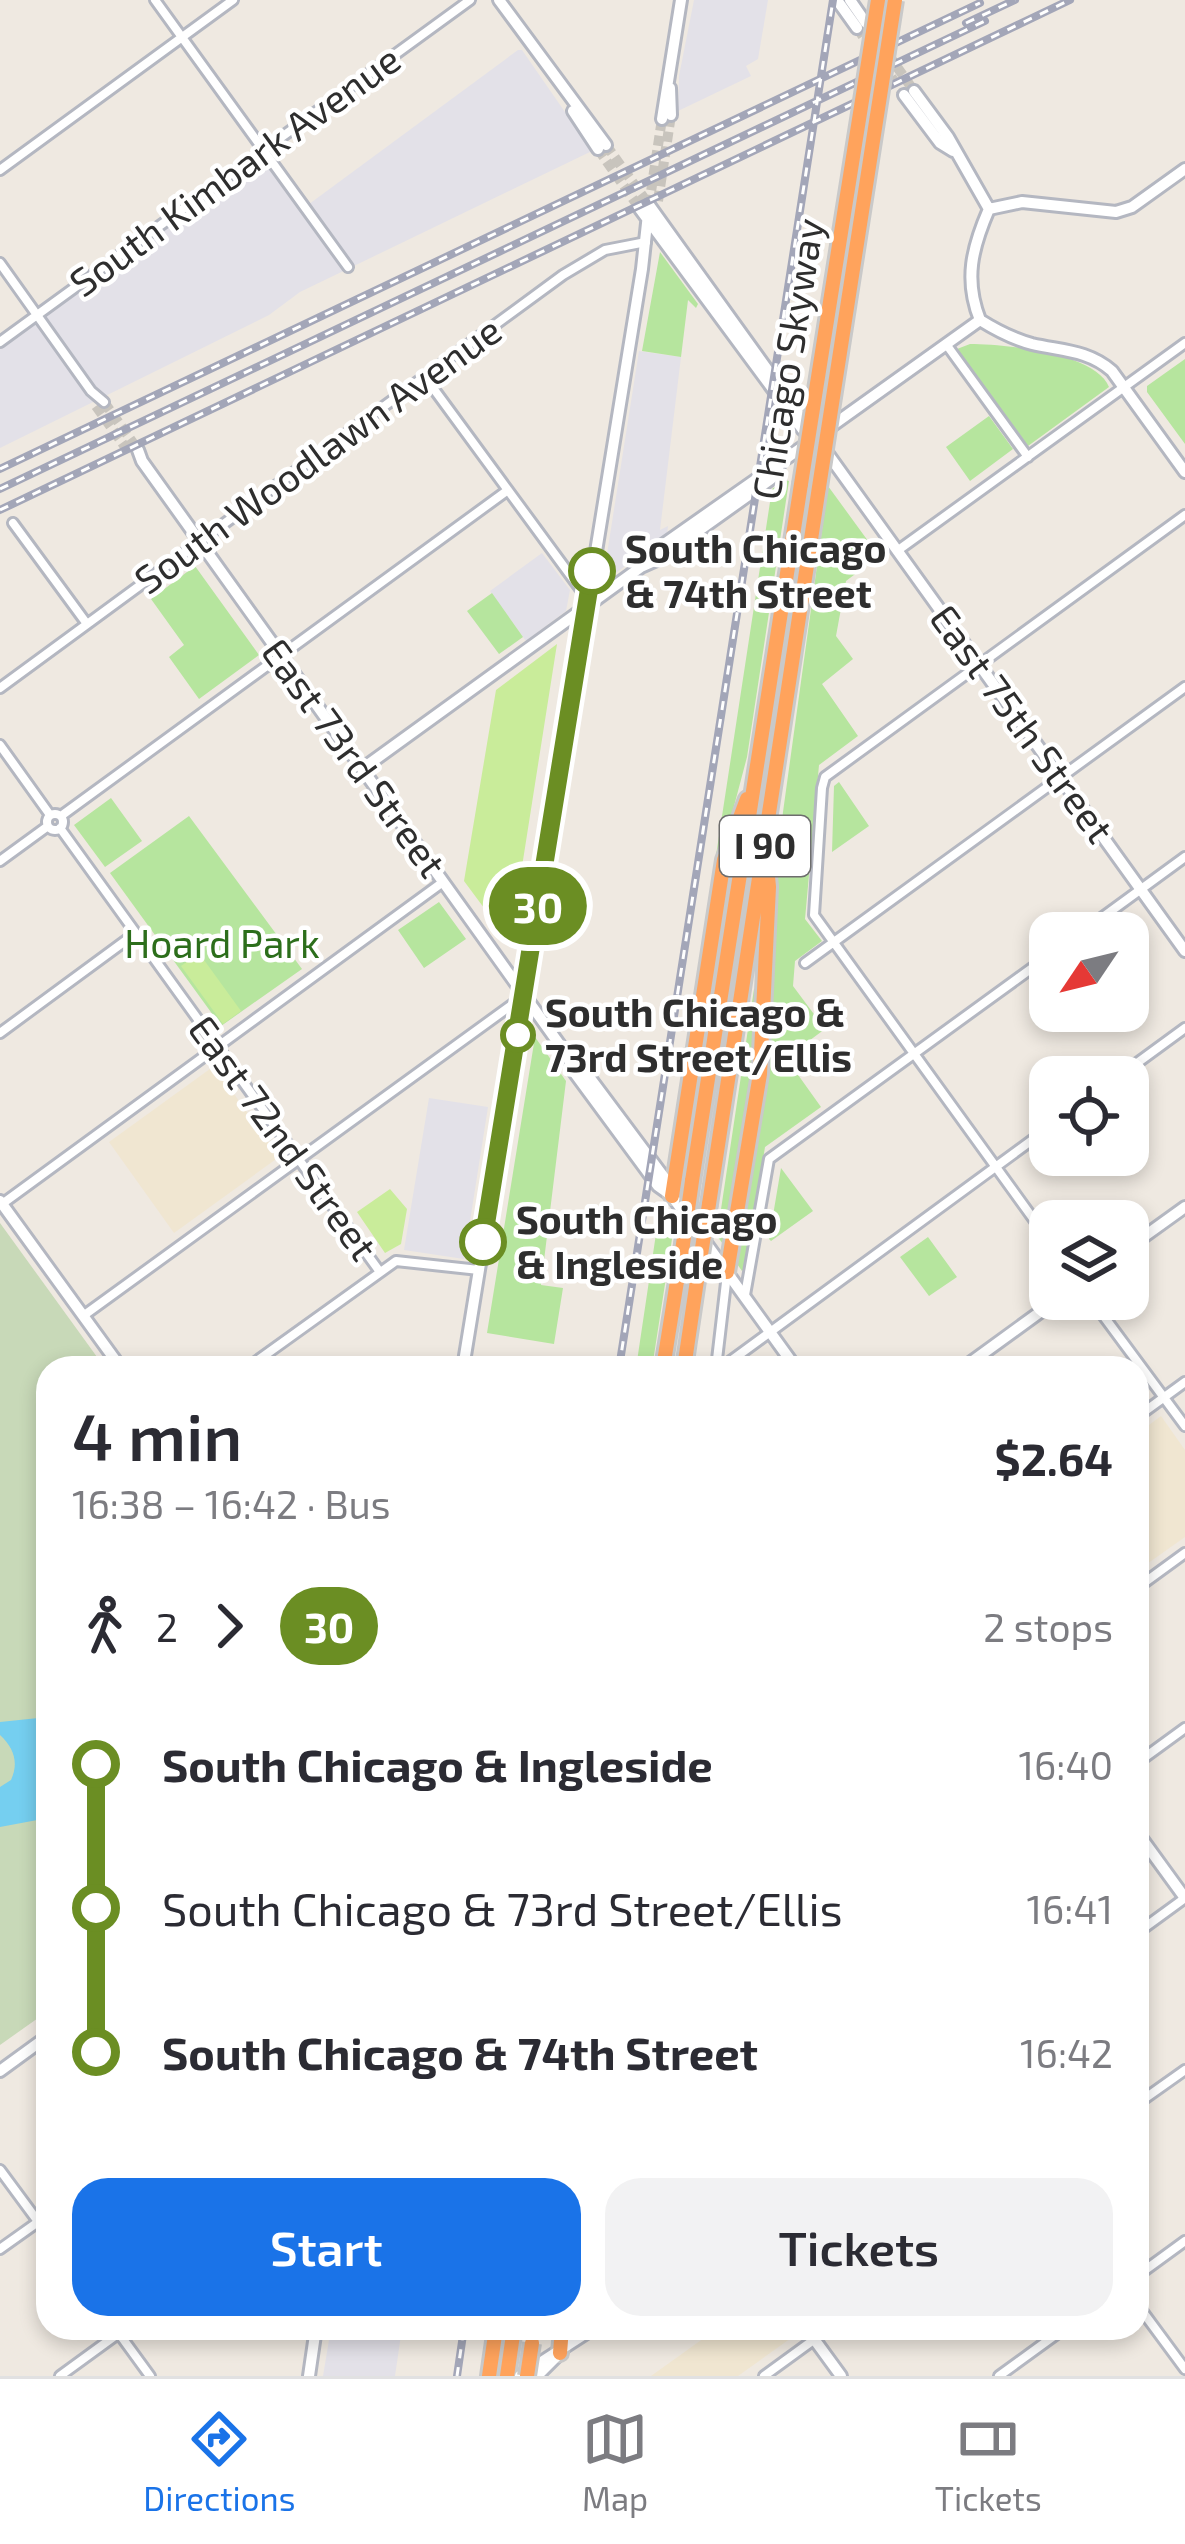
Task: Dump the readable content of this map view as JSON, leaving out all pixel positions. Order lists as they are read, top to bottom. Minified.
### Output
{"streets":{"highway":["Chicago Skyway","I 90"],"street":["South Kimbark Avenue","South Woodlawn Avenue","East 75th Street","East 73rd Street","East 72nd Street"]},"crossings":[["South Woodlawn Avenue","East 75th Street"],["South Woodlawn Avenue","East 73rd Street"]],"parks":["Hoard Park"],"places":["South Chicago & 74th Street","South Chicago & 73rd Street/Ellis","South Chicago & Ingleside"],"lines":["bus line 30"],"north":"bottom left","page":{"on_map":"30","heading":["4 min","16:38 – 16:42 · Bus","$2.64"],"legs":["2","30","2 stops"],"list":[{"name":"South Chicago & Ingleside","value":"16:40"},{"name":"South Chicago & 73rd Street/Ellis","value":"16:41"},{"name":"South Chicago & 74th Street","value":"16:42"}],"buttons":["Start","Tickets"],"tabs":["Directions","Map","Tickets"]}}
